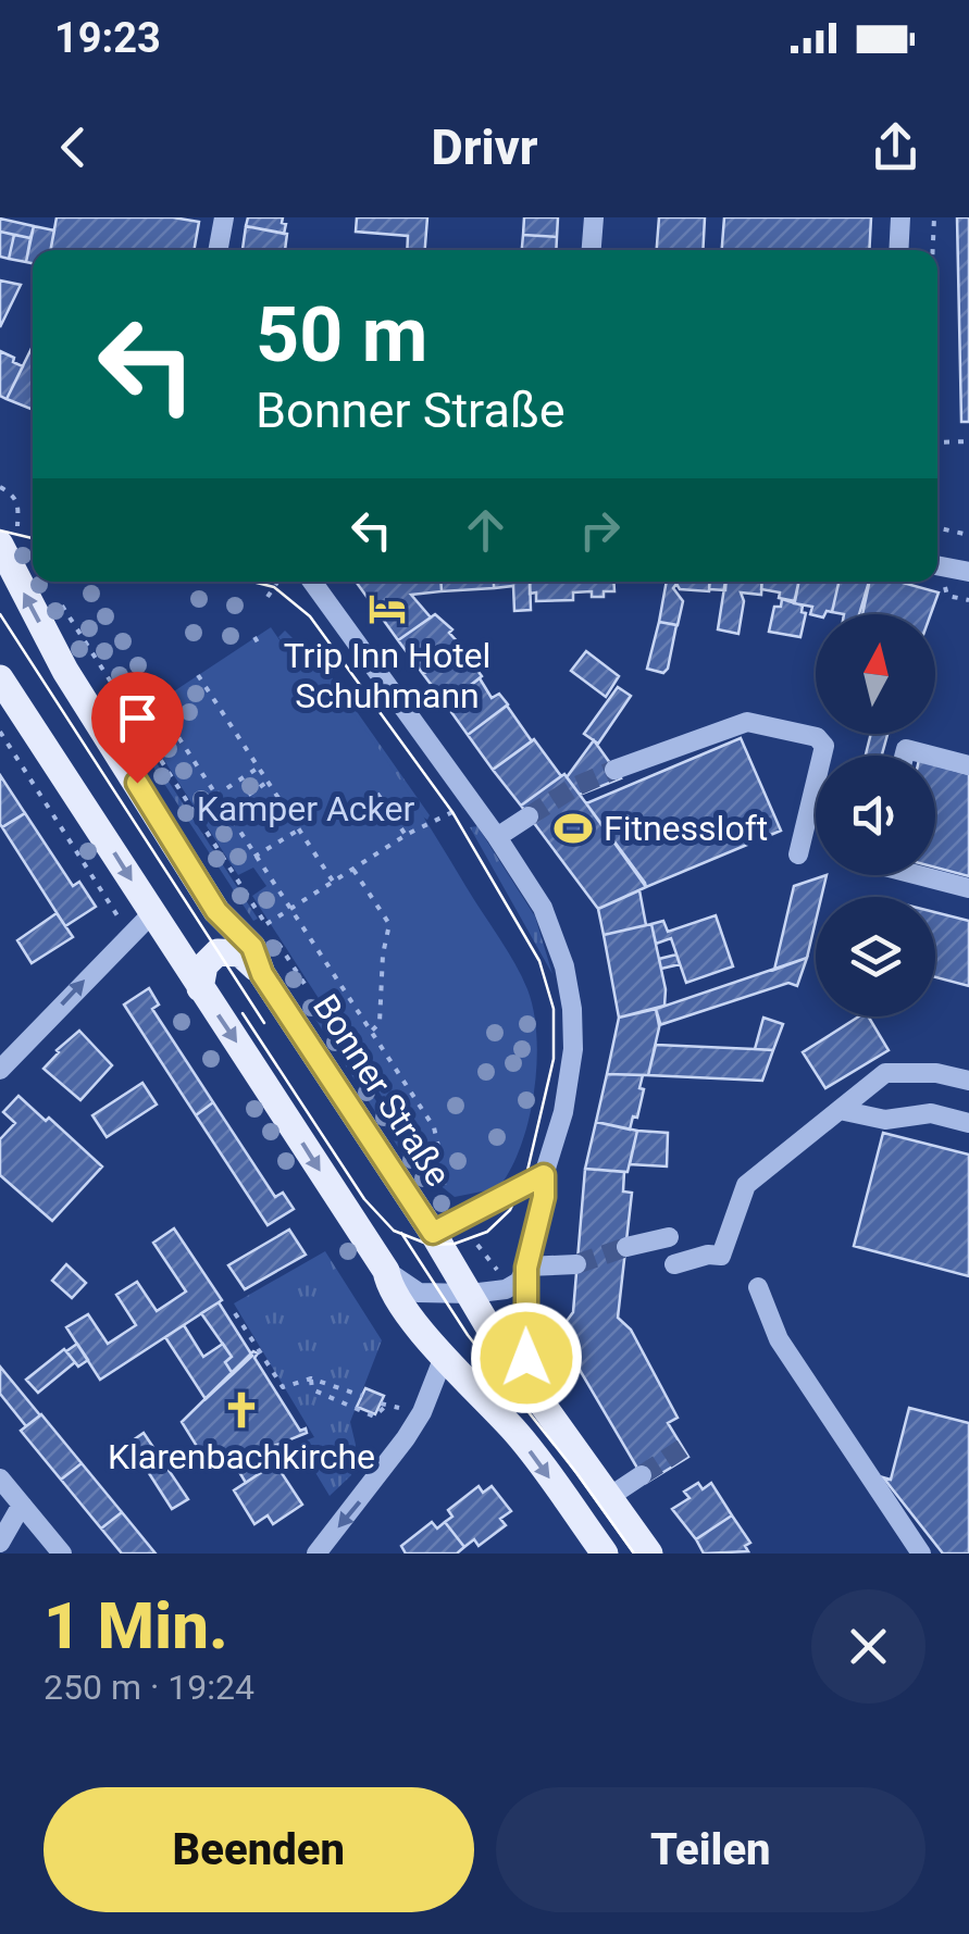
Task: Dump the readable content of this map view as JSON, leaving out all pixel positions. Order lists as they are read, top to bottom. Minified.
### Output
{"streets":{"main road":["Bonner Straße"]},"parks":["Kamper Acker"],"places":{"hotel":["Trip Inn Hotel Schuhmann"],"sports":["Fitnessloft"],"church":["Klarenbachkirche"]},"north":"top","page":{"status":"19:23","header":"Drivr","turn":["50 m","Bonner Straße"],"heading":["1 Min.","250 m · 19:24"],"buttons":["Beenden","Teilen"]}}
